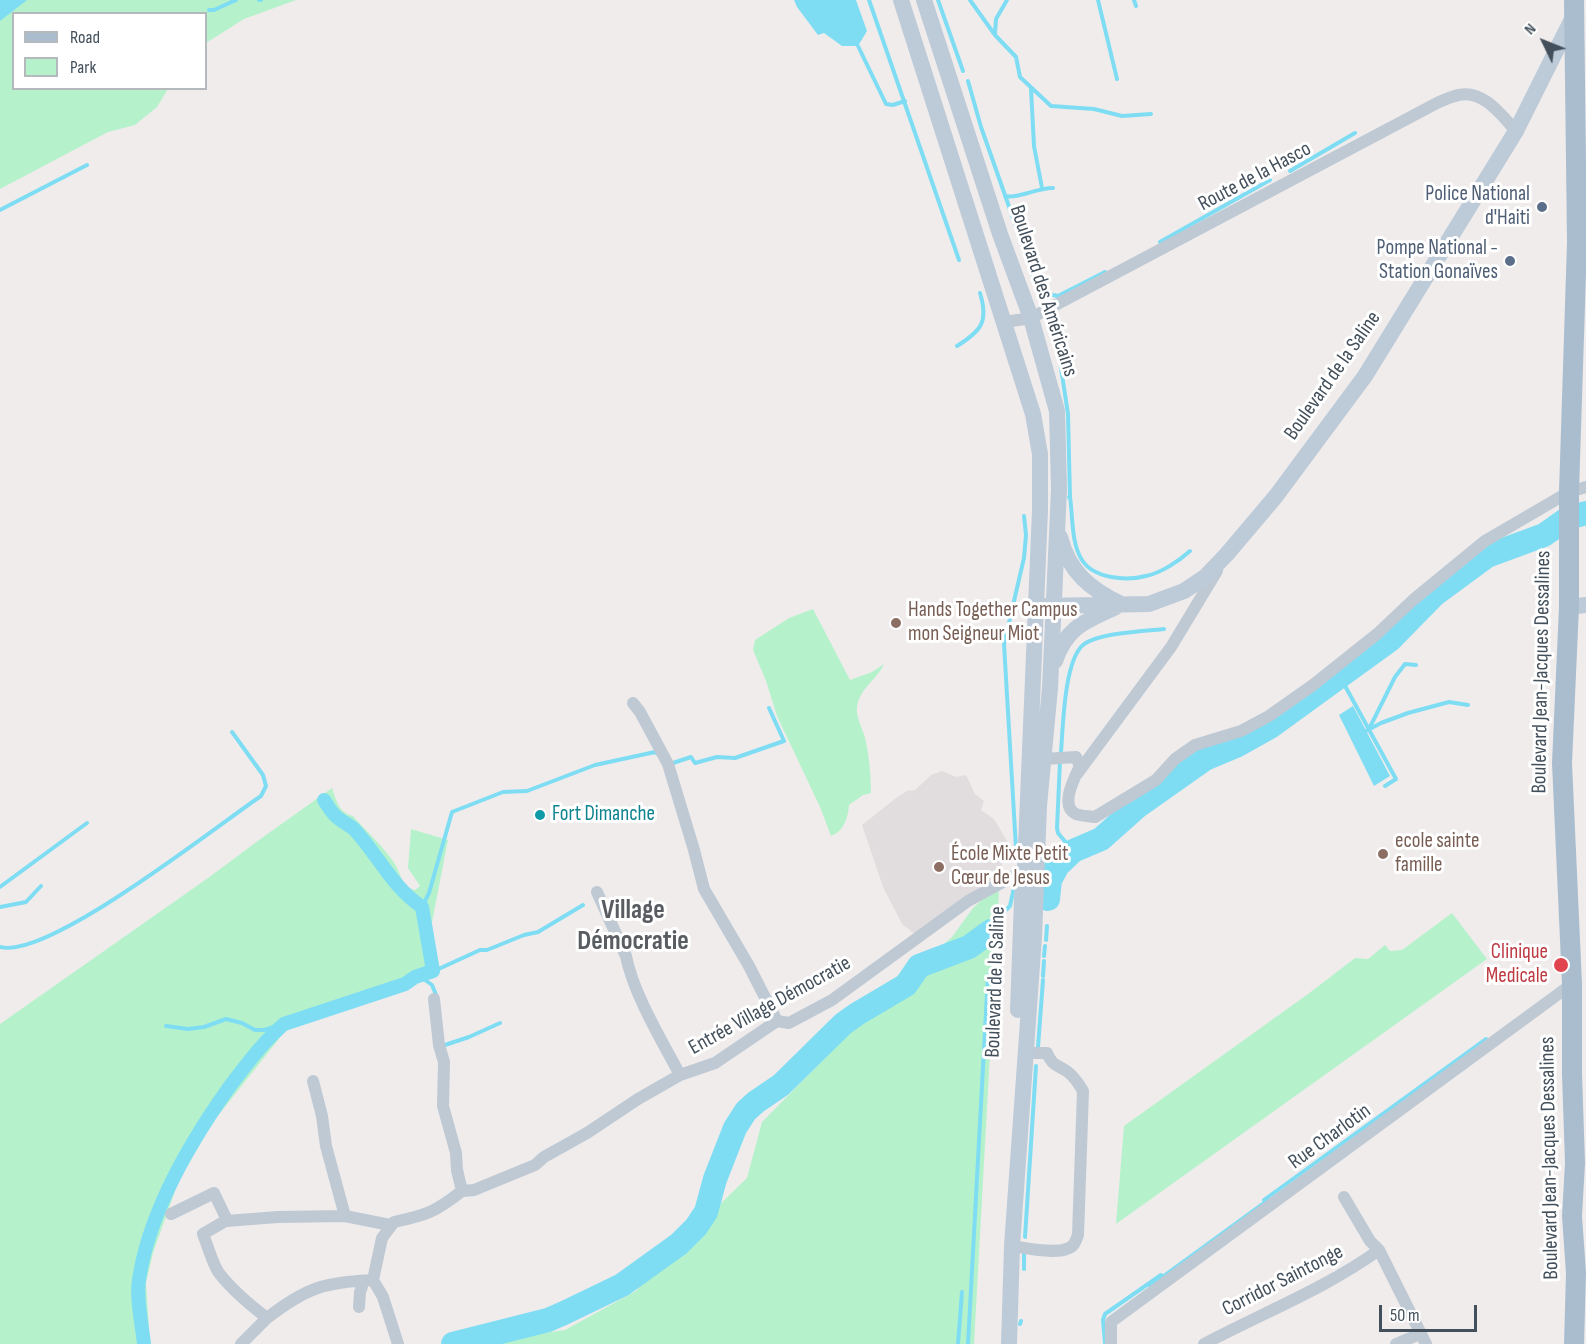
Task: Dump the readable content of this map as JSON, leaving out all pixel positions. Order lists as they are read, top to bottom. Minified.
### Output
{"streets":{"main road":["Boulevard des Américains","Boulevard de la Saline","Boulevard Jean-Jacques Dessalines"],"street":["Route de la Hasco","Entrée Village Démocratie","Rue Charlotin","Corridor Saintonge"]},"crossings":[["Route de la Hasco","Boulevard des Américains"],["Route de la Hasco","Boulevard de la Saline"],["Boulevard des Américains","Boulevard de la Saline"],["Boulevard de la Saline","Boulevard Jean-Jacques Dessalines"],["Boulevard de la Saline","Entrée Village Démocratie"],["Boulevard Jean-Jacques Dessalines","Rue Charlotin"]],"districts":["Village Démocratie"],"places":["Police National d'Haiti","Pompe National - Station Gonaïves","Hands Together Campus mon Seigneur Miot","Fort Dimanche","ecole sainte famille","École Mixte Petit Cœur de Jesus","Clinique Medicale"],"legend":["Road","Park"],"scale_bar":"50 m","north":"top left"}
